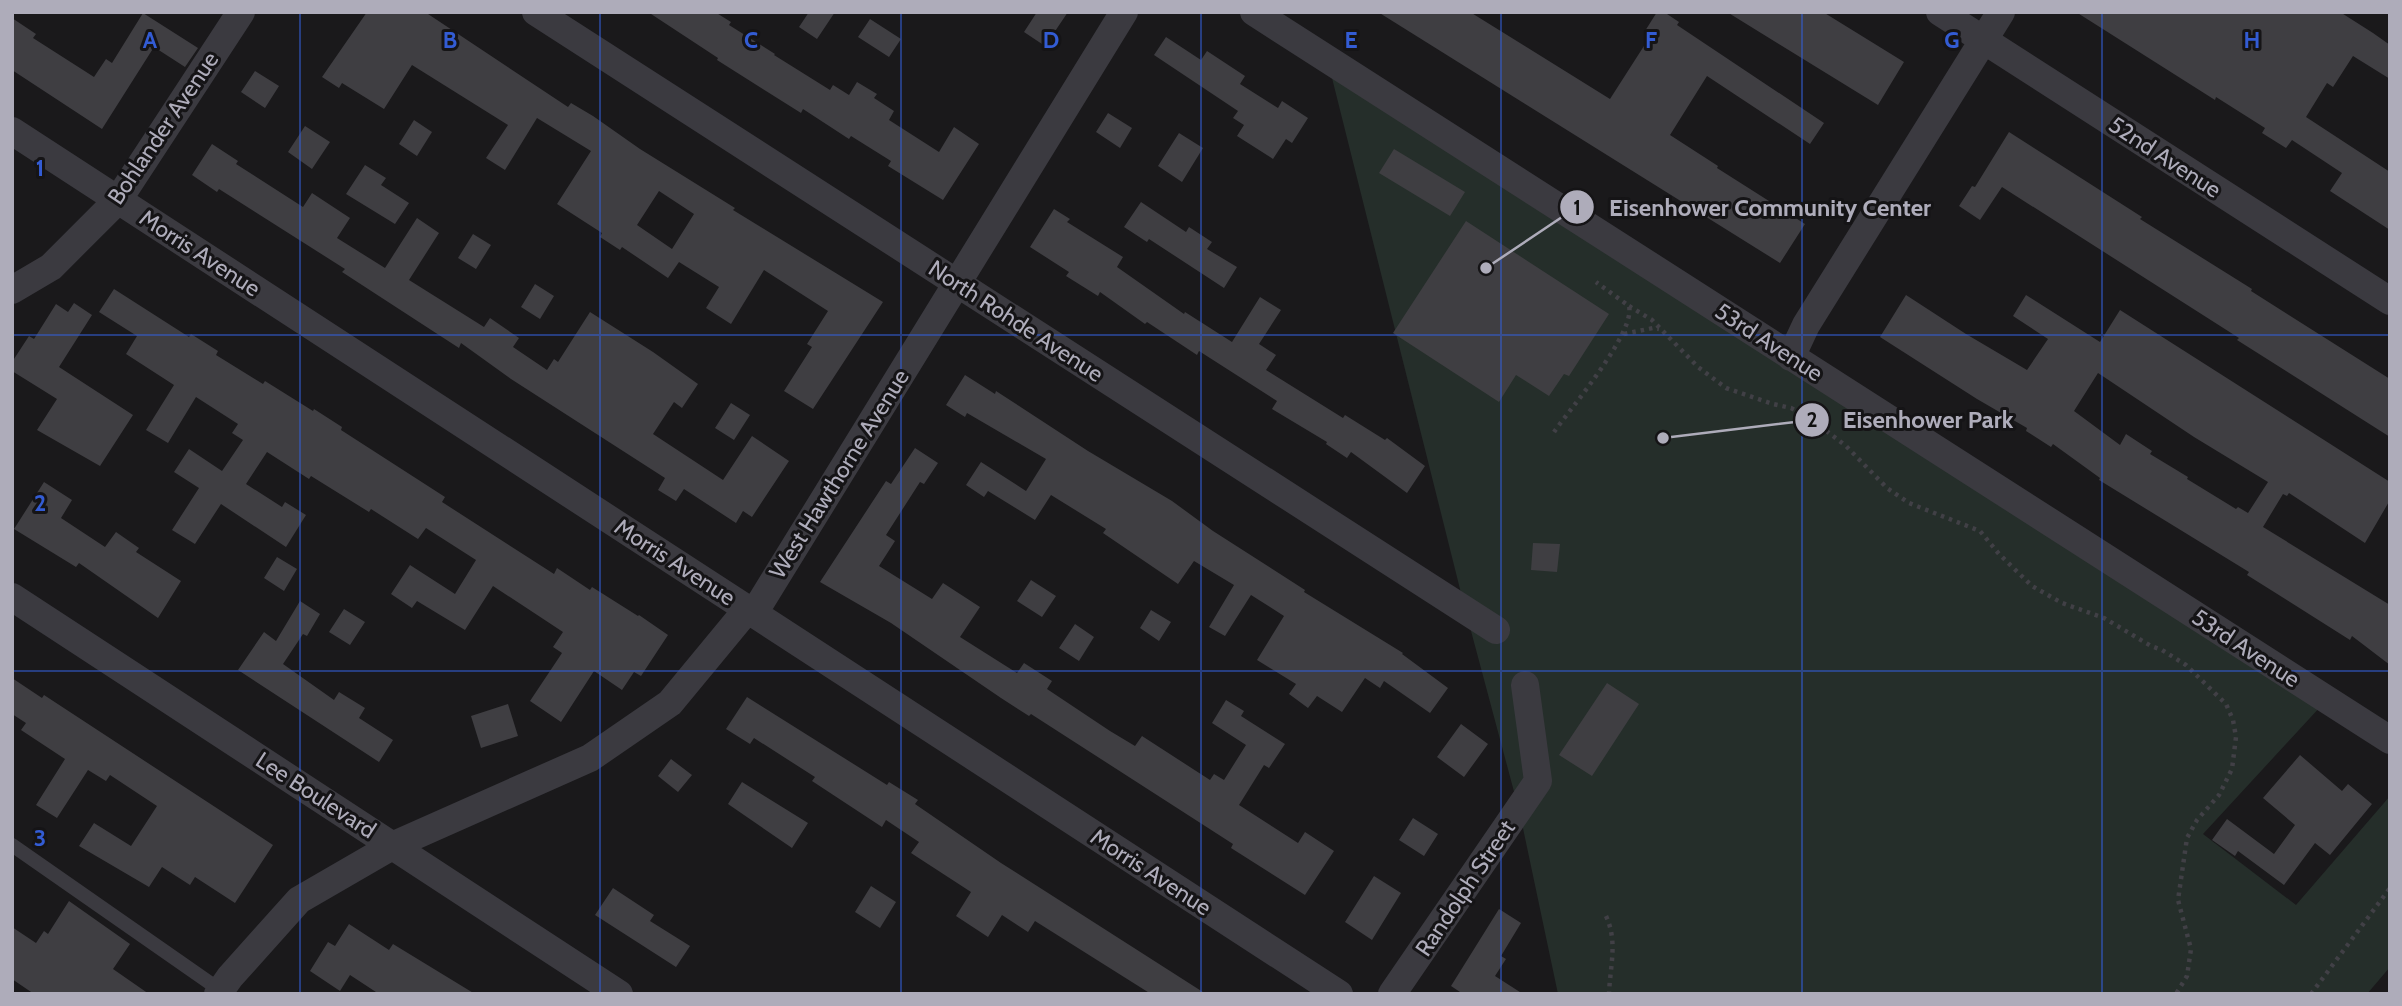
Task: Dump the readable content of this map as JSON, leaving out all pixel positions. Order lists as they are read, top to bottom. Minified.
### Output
{"streets":{"street":["Bohlander Avenue","52nd Avenue","Morris Avenue","North Rohde Avenue","53rd Avenue","West Hawthorne Avenue","Lee Boulevard","Randolph Street"]},"crossings":[["Bohlander Avenue","Morris Avenue"],["Morris Avenue","West Hawthorne Avenue"],["North Rohde Avenue","West Hawthorne Avenue"],["West Hawthorne Avenue","Lee Boulevard"]],"places":["Eisenhower Community Center","Eisenhower Park"],"grid":{"columns":["A","B","C","D","E","F","G","H"],"rows":["1","2","3"]}}
